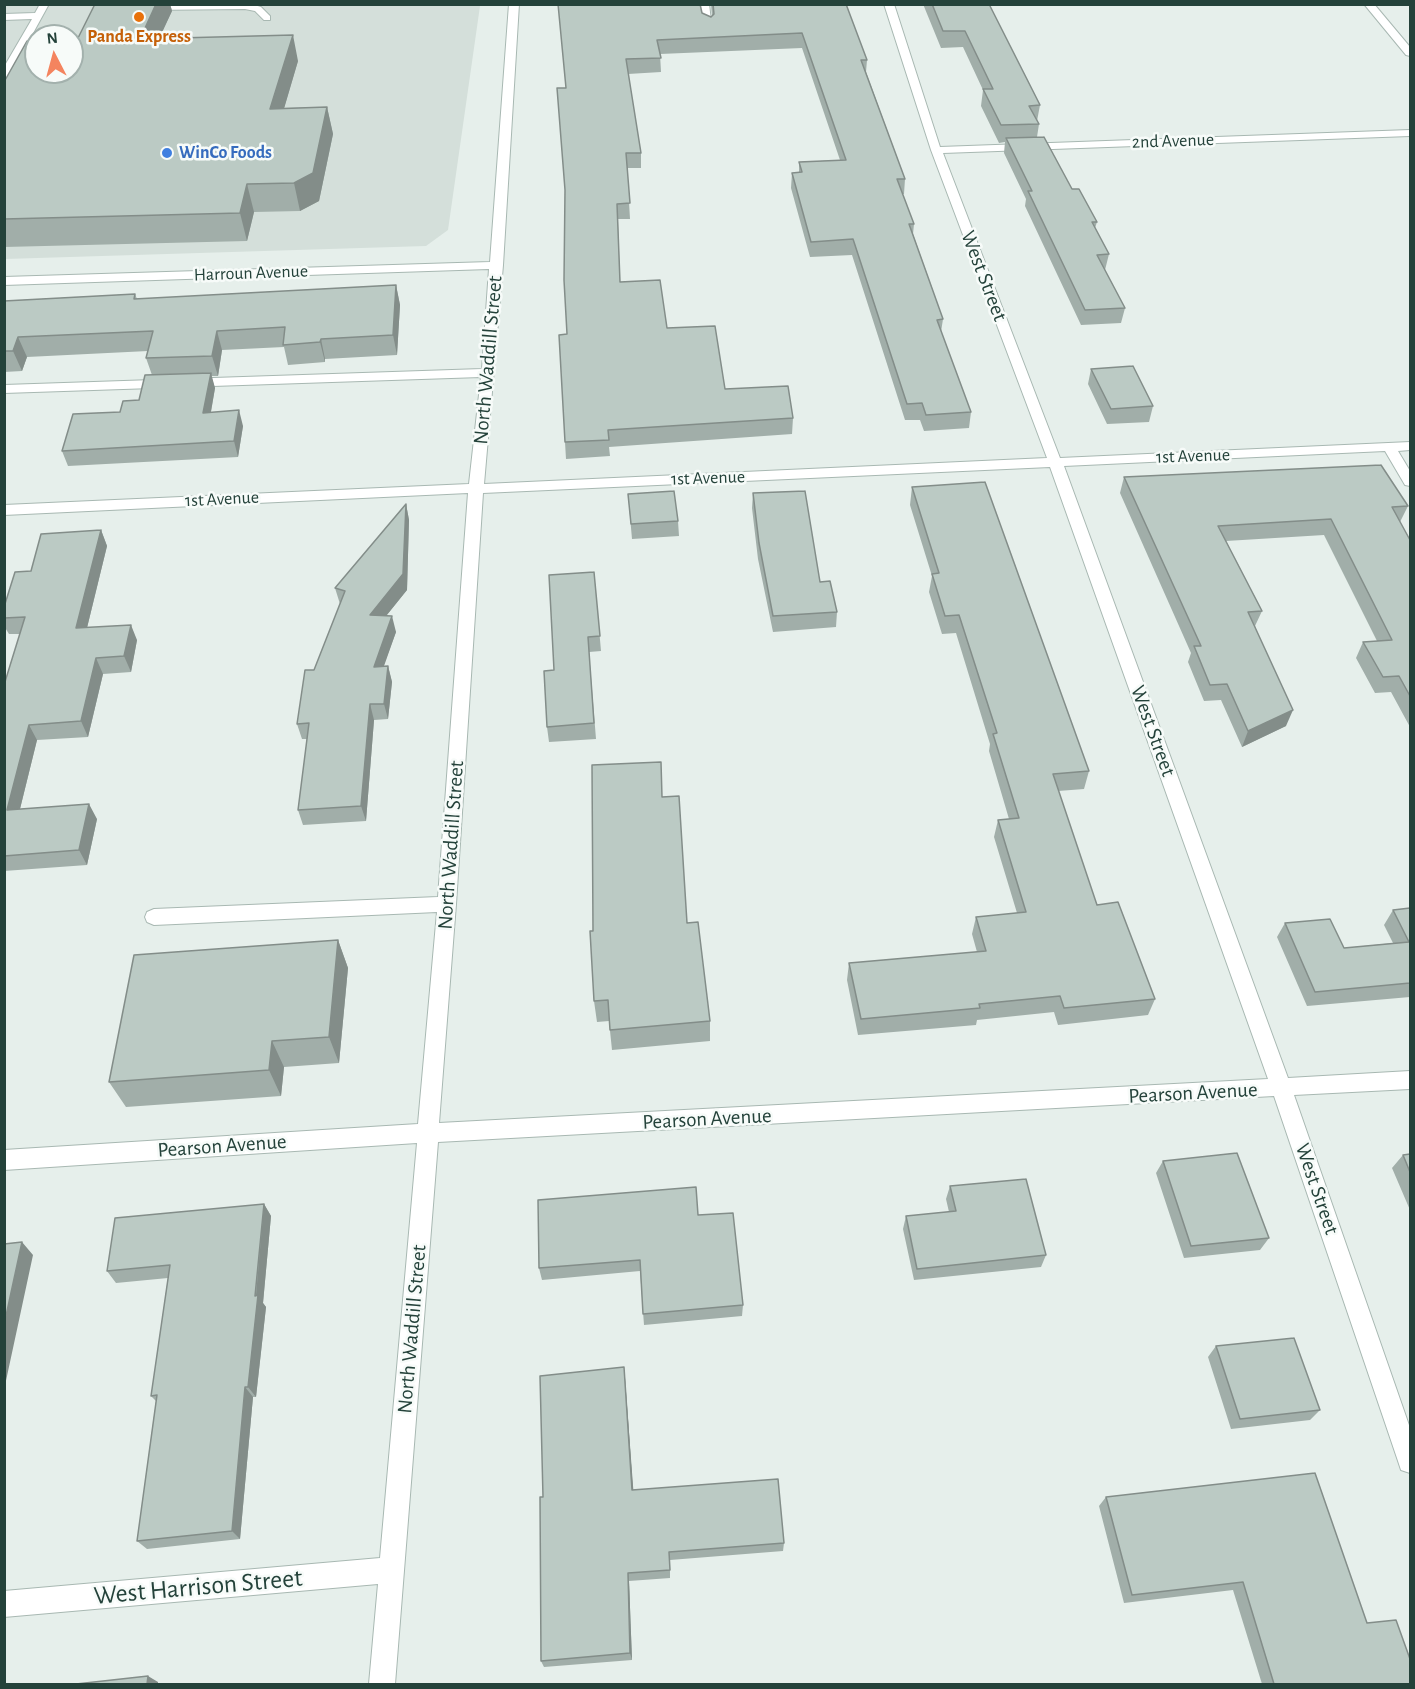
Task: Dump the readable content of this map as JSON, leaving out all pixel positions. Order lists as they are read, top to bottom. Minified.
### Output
{"streets":{"street":["2nd Avenue","Harroun Avenue","West Street","North Waddill Street","1st Avenue","Pearson Avenue","West Harrison Street"]},"crossings":[["2nd Avenue","West Street"],["Harroun Avenue","North Waddill Street"],["West Street","1st Avenue"],["West Street","Pearson Avenue"],["North Waddill Street","1st Avenue"],["North Waddill Street","Pearson Avenue"],["North Waddill Street","West Harrison Street"]],"places":["Panda Express","WinCo Foods"],"north":"top"}
